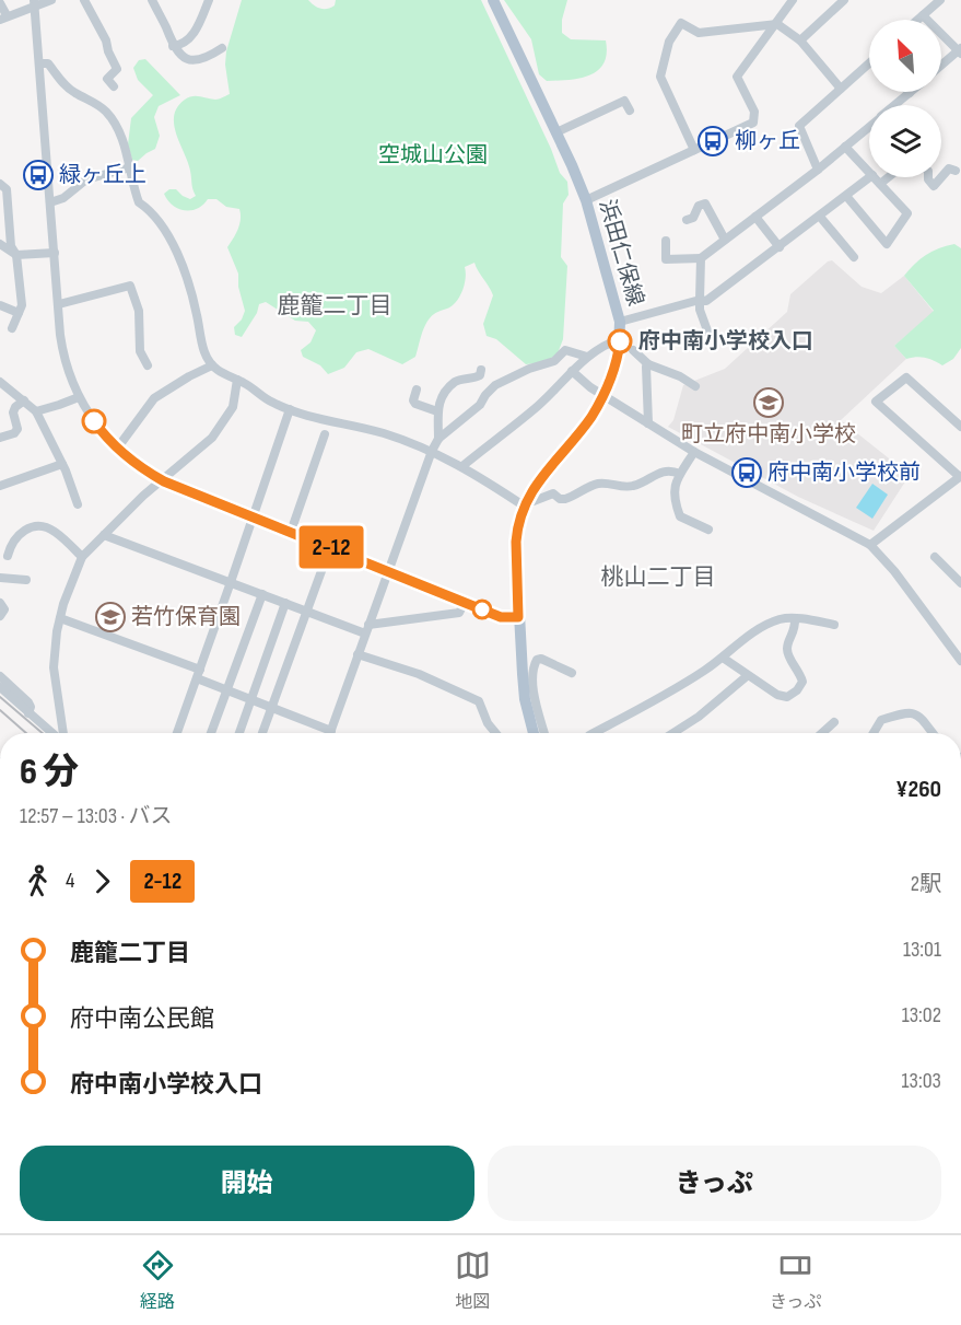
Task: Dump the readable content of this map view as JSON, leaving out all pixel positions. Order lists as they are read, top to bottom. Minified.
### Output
{"streets":{"main road":["浜田仁保線"]},"districts":["鹿籠二丁目","桃山二丁目"],"parks":["空城山公園"],"places":{"bus stop":["柳ヶ丘","緑ヶ丘上","府中南小学校前"],"other":["府中南小学校入口"],"school or university":["町立府中南小学校","若竹保育園"]},"lines":["bus line 2-12"],"north":"top left","page":{"on_map":"2-12","heading":["6 分","12:57 – 13:03 · バス","¥260"],"legs":["4","2-12","2駅"],"list":[{"name":"鹿籠二丁目","value":"13:01"},{"name":"府中南公民館","value":"13:02"},{"name":"府中南小学校入口","value":"13:03"}],"buttons":["開始","きっぷ"],"tabs":["経路","地図","きっぷ"]}}
